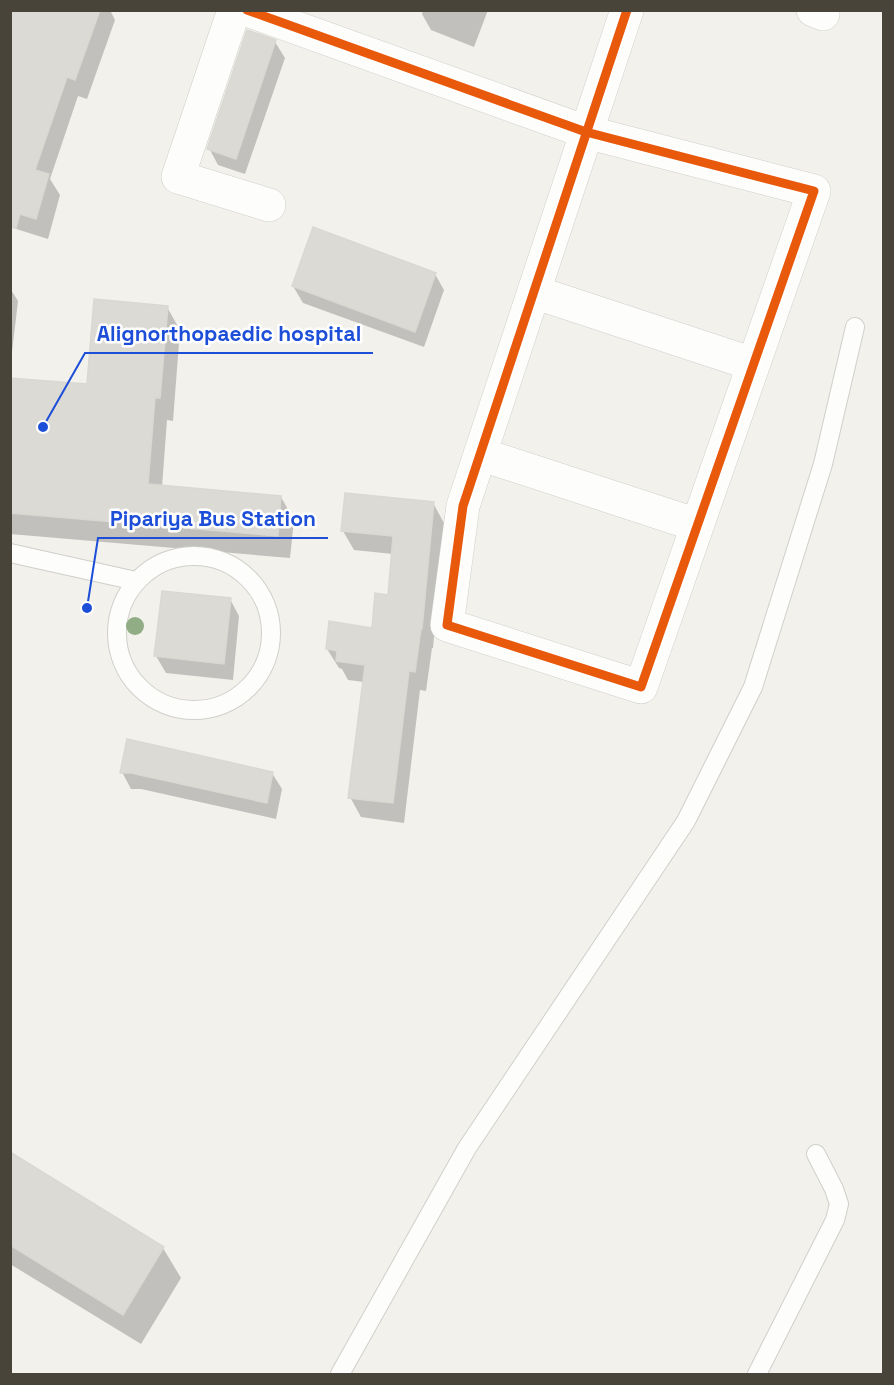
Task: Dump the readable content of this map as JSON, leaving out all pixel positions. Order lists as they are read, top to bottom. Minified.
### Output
{"places":["Alignorthopaedic hospital","Pipariya Bus Station"]}
